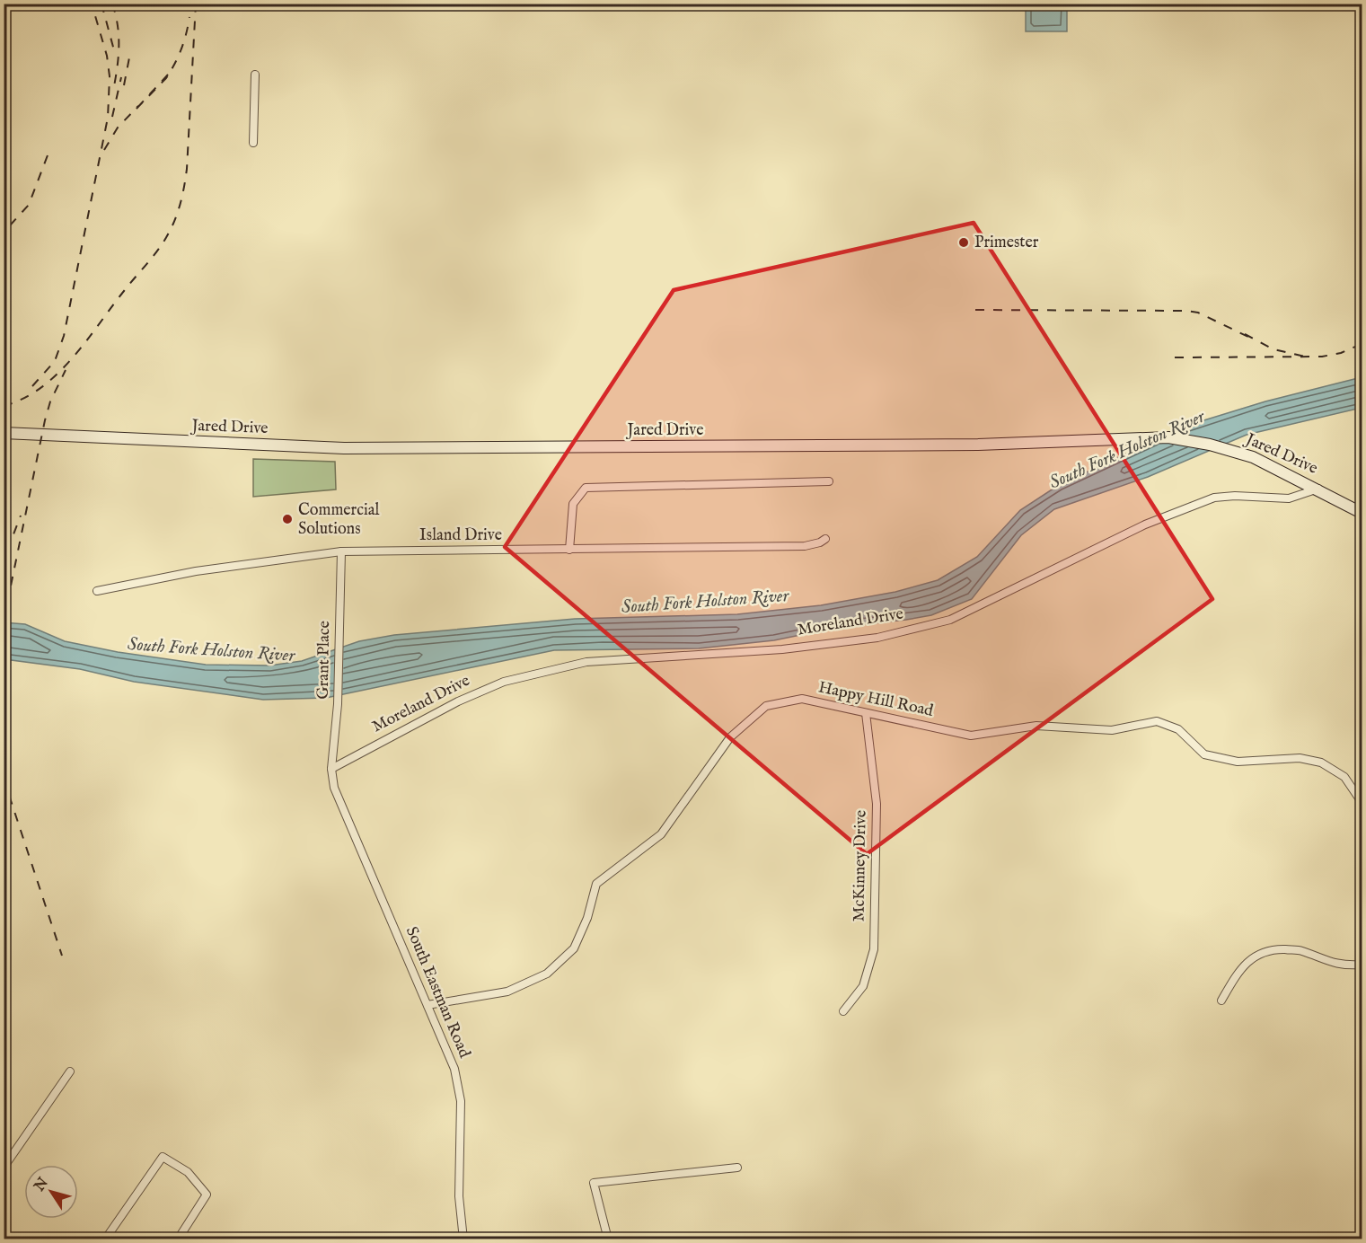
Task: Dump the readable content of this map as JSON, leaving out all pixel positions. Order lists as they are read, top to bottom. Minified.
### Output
{"streets":{"main road":["Jared Drive"],"street":["Island Drive","Moreland Drive","Grant Place","Happy Hill Road","McKinney Drive","South Eastman Road"]},"crossings":[["Jared Drive","Moreland Drive"],["Island Drive","Grant Place"],["Moreland Drive","Grant Place"],["Moreland Drive","South Eastman Road"],["Grant Place","South Eastman Road"],["Happy Hill Road","McKinney Drive"],["Happy Hill Road","South Eastman Road"]],"water":["South Fork Holston River"],"places":["Primester","Commercial Solutions"],"north":"top left"}
